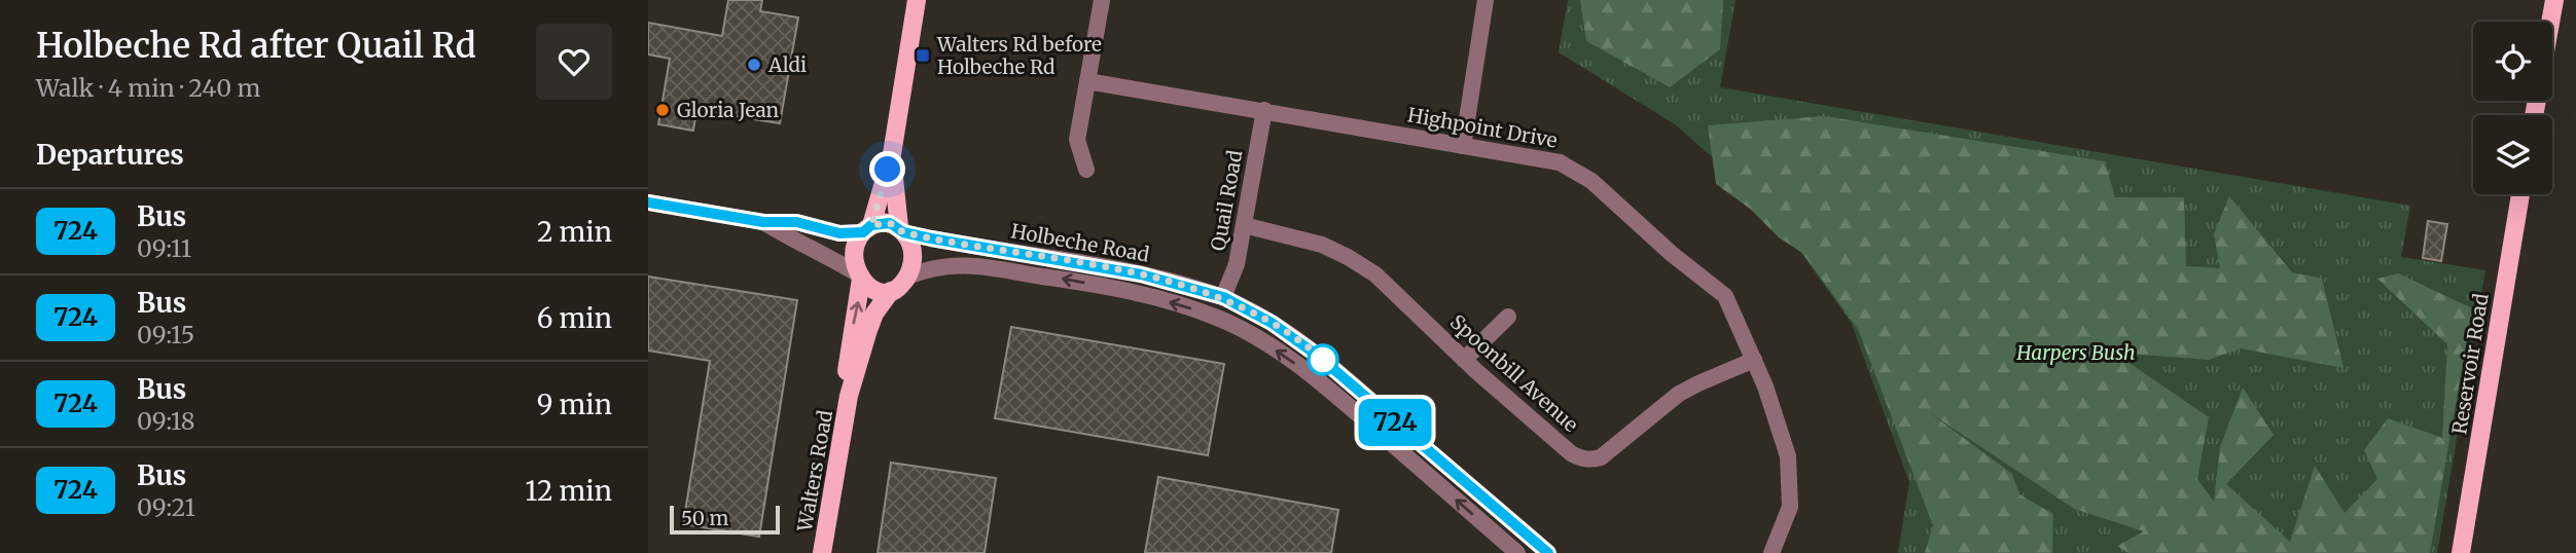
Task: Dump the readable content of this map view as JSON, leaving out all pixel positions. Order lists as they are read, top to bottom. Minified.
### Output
{"streets":{"main road":["Reservoir Road","Walters Road"],"street":["Highpoint Drive","Quail Road","Holbeche Road","Spoonbill Avenue"]},"crossings":[["Highpoint Drive","Quail Road"],["Highpoint Drive","Spoonbill Avenue"],["Quail Road","Holbeche Road"],["Quail Road","Spoonbill Avenue"],["Holbeche Road","Walters Road"]],"parks":["Harpers Bush"],"places":{"transit":["Walters Rd before Holbeche Rd"],"other":["Aldi","Gloria Jean"]},"lines":["bus line 724"],"scale_bar":"50 m","page":{"heading":[["Holbeche Rd after Quail Rd","Walk · 4 min · 240 m"],"Departures"],"on_map":"724","list":[{"mark":"724","name":"Bus","note":"09:11","value":"2 min"},{"mark":"724","name":"Bus","note":"09:15","value":"6 min"},{"mark":"724","name":"Bus","note":"09:18","value":"9 min"},{"mark":"724","name":"Bus","note":"09:21","value":"12 min"}],"scale":"50 m"}}
